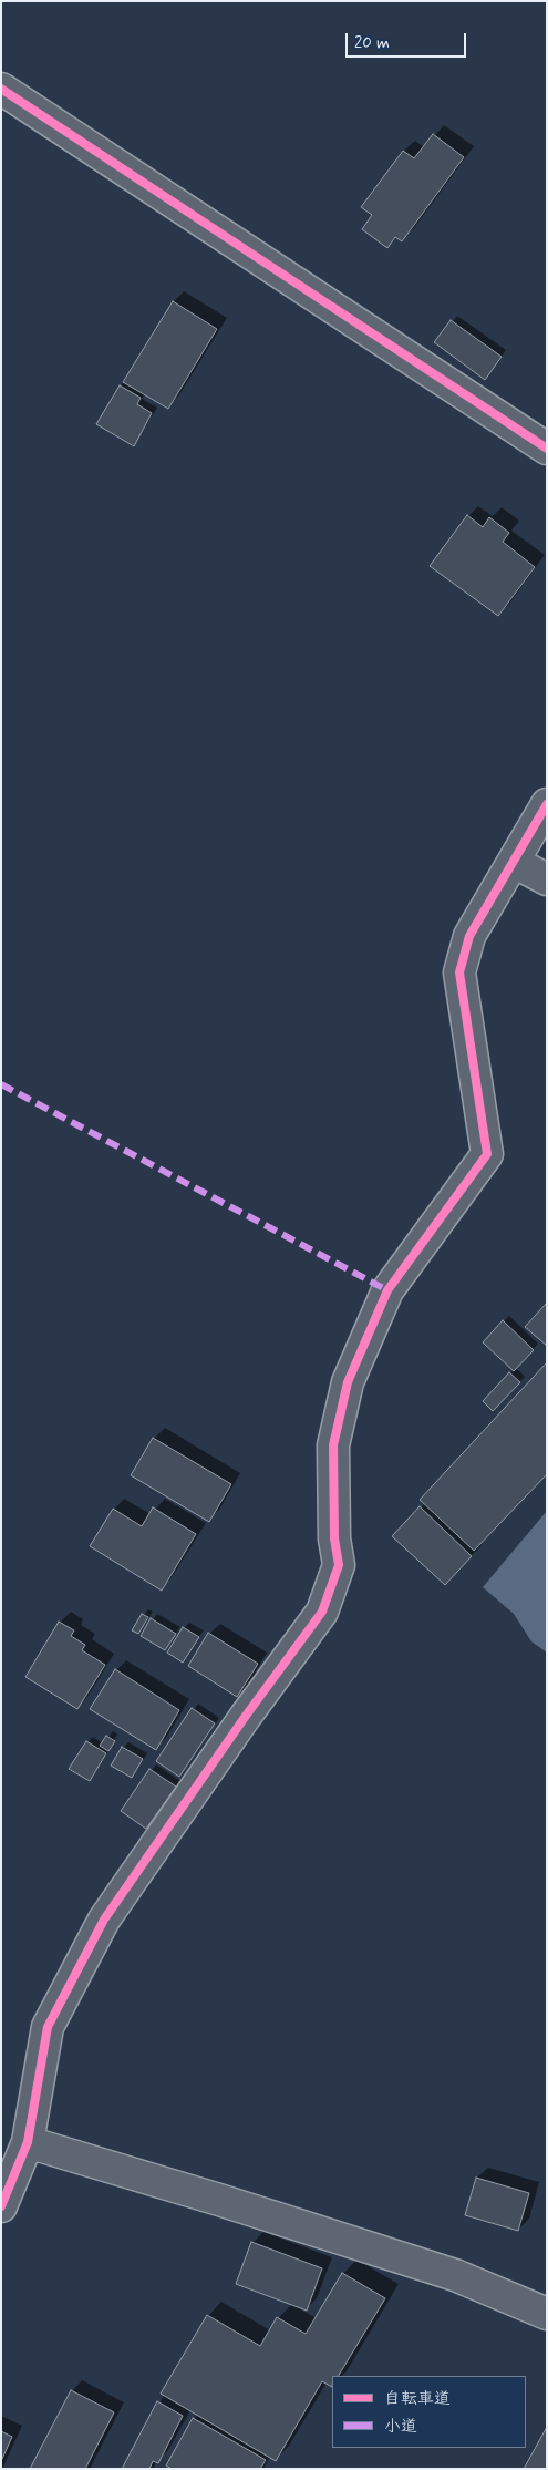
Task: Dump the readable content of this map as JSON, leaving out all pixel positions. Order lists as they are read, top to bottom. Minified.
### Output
{"legend":["自転車道","小道"],"scale_bar":"20 m"}
